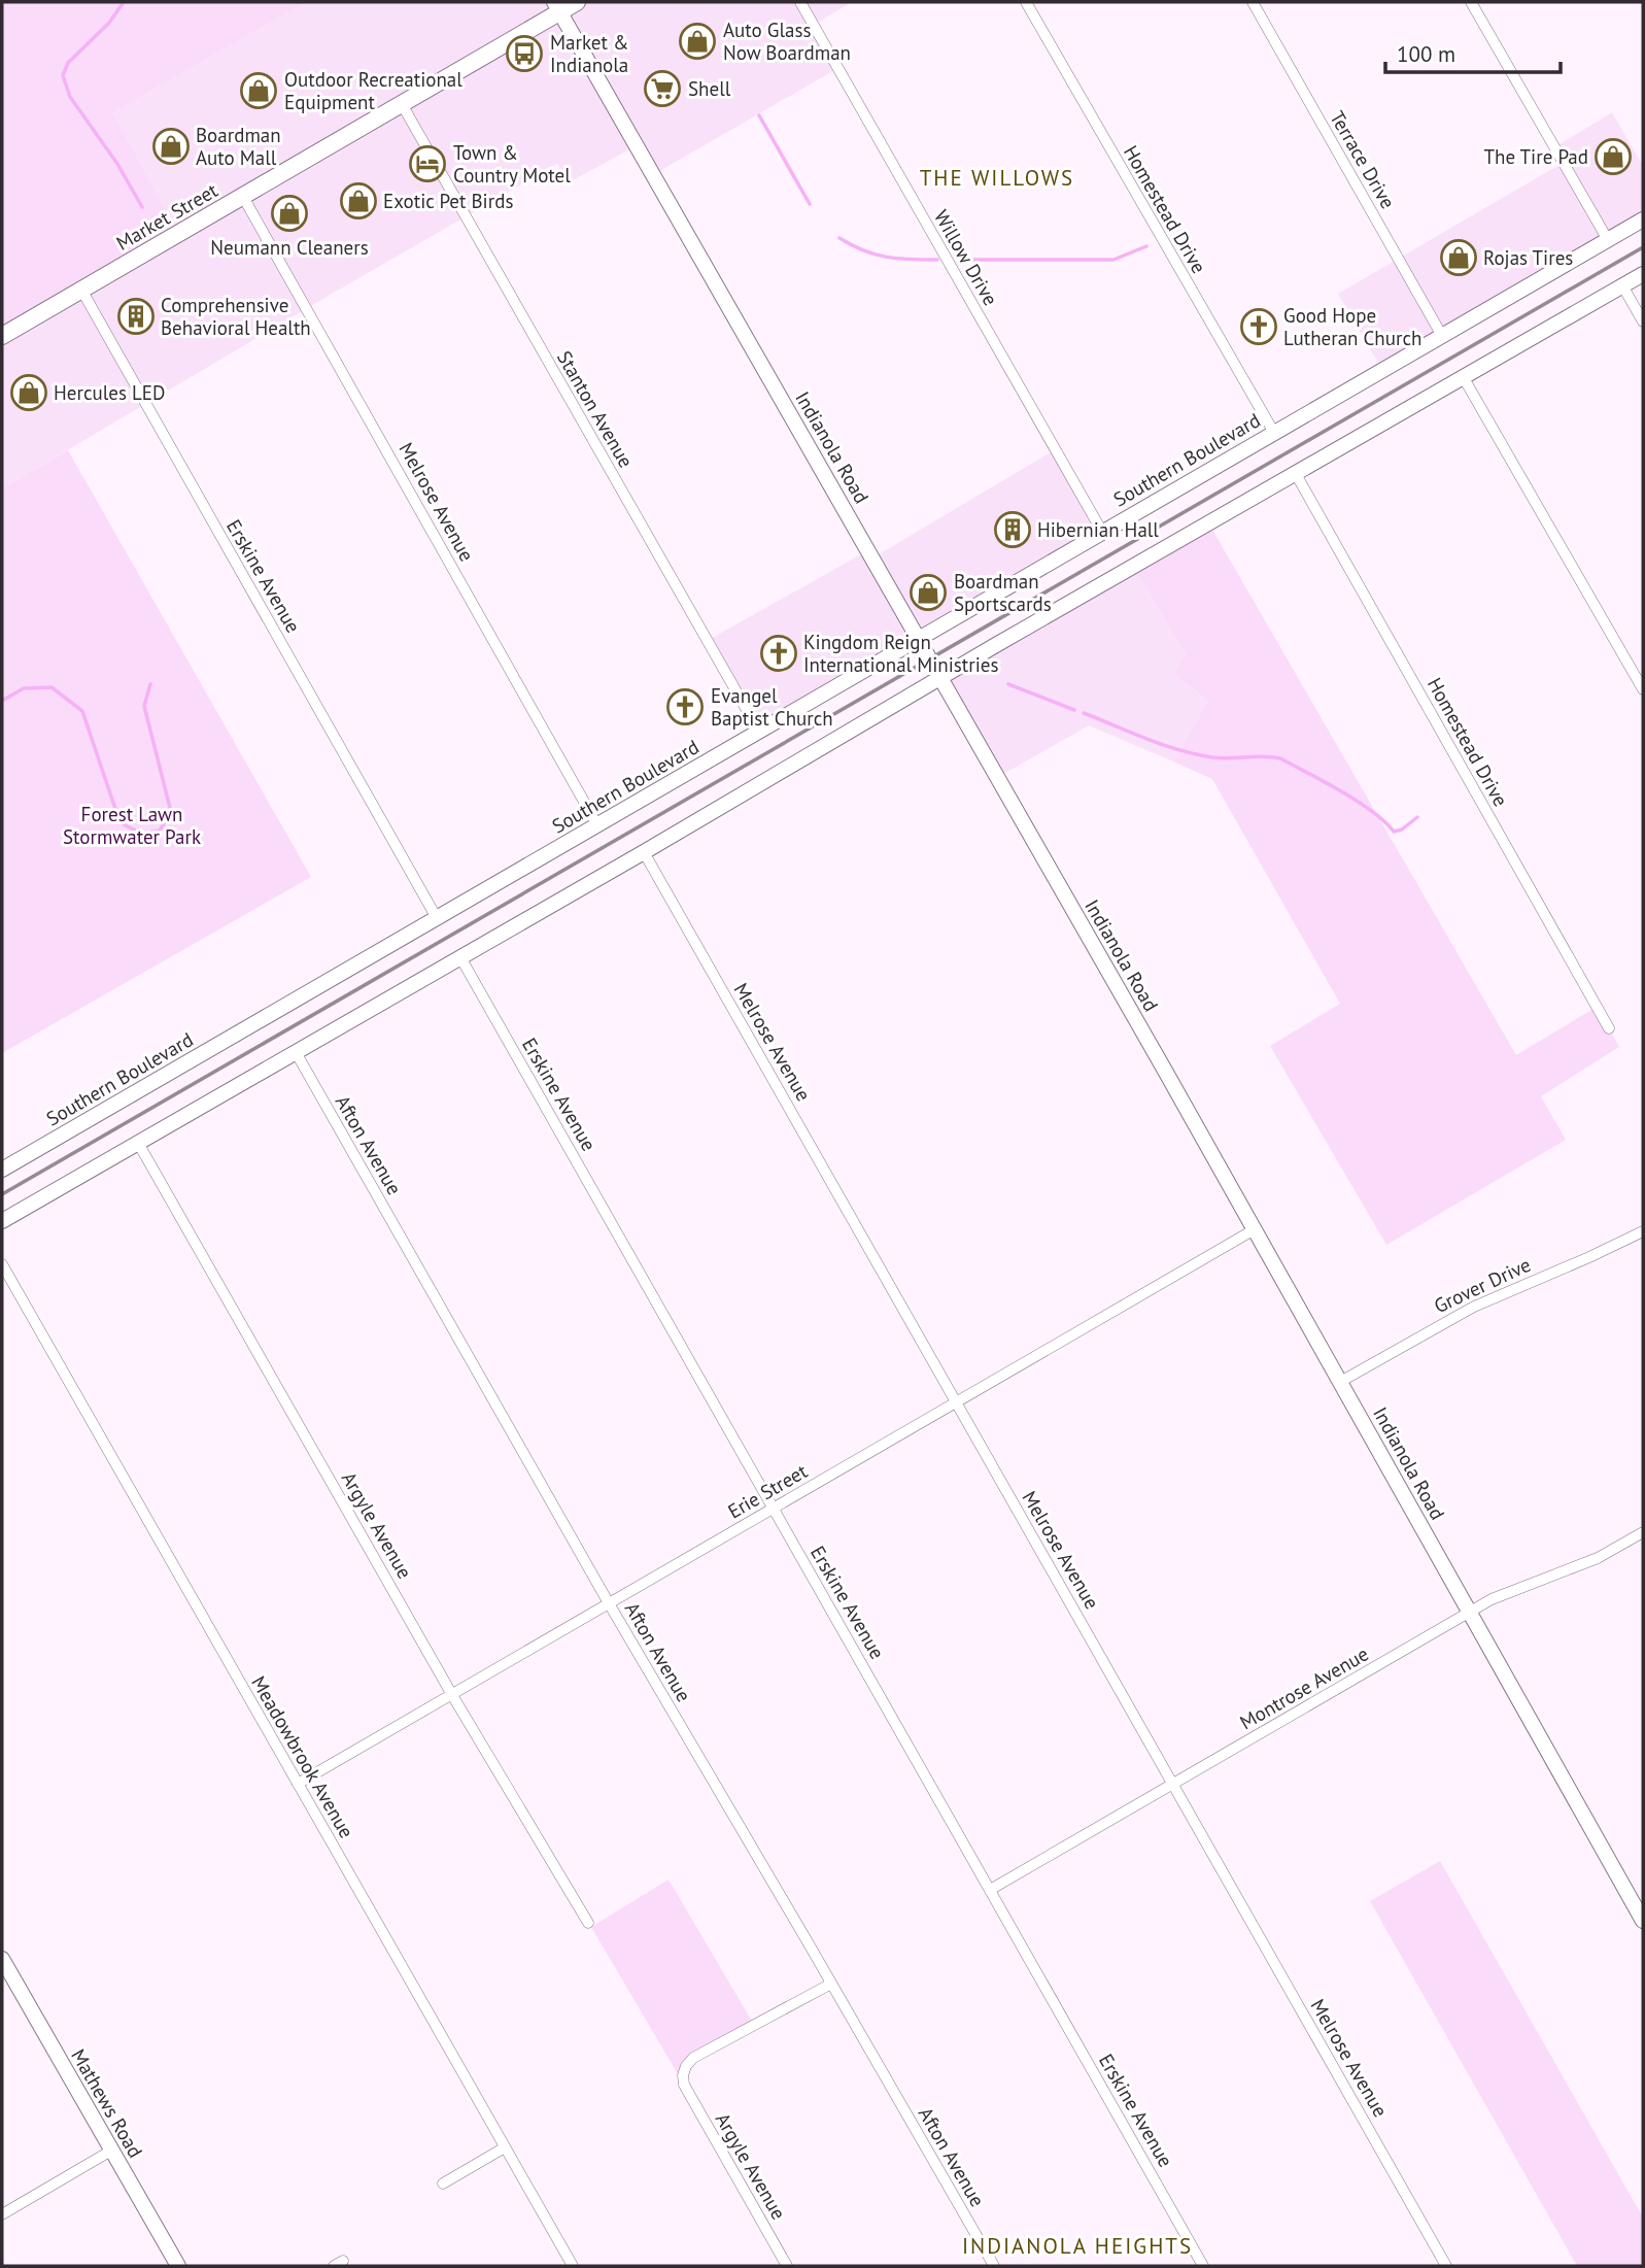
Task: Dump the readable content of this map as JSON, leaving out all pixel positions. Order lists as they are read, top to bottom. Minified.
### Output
{"streets":{"main road":["Market Street"],"street":["Terrace Drive","Homestead Drive","Willow Drive","Stanton Avenue","Indianola Road","Southern Boulevard","Melrose Avenue","Erskine Avenue","Afton Avenue","Grover Drive","Erie Street","Argyle Avenue","Montrose Avenue","Meadowbrook Avenue","Mathews Road"]},"crossings":[["Terrace Drive","Southern Boulevard"],["Homestead Drive","Southern Boulevard"],["Market Street","Stanton Avenue"],["Market Street","Indianola Road"],["Market Street","Melrose Avenue"],["Market Street","Erskine Avenue"],["Willow Drive","Southern Boulevard"],["Stanton Avenue","Southern Boulevard"],["Indianola Road","Southern Boulevard"],["Indianola Road","Grover Drive"],["Indianola Road","Erie Street"],["Indianola Road","Montrose Avenue"],["Southern Boulevard","Melrose Avenue"],["Southern Boulevard","Erskine Avenue"],["Melrose Avenue","Erie Street"],["Melrose Avenue","Montrose Avenue"],["Erskine Avenue","Erie Street"],["Erskine Avenue","Montrose Avenue"],["Afton Avenue","Erie Street"],["Afton Avenue","Argyle Avenue"],["Erie Street","Argyle Avenue"],["Erie Street","Meadowbrook Avenue"]],"districts":["THE WILLOWS","INDIANOLA HEIGHTS"],"parks":["Forest Lawn Stormwater Park"],"places":{"shop":["Auto Glass Now Boardman","Outdoor Recreational Equipment","Boardman Auto Mall","The Tire Pad","Exotic Pet Birds","Neumann Cleaners","Rojas Tires","Hercules LED","Boardman Sportscards"],"bus stop":["Market & Indianola"],"supermarket":["Shell"],"hotel":["Town & Country Motel"],"building":["Comprehensive Behavioral Health","Hibernian Hall"],"church":["Good Hope Lutheran Church","Kingdom Reign International Ministries","Evangel Baptist Church"]},"scale_bar":"100 m"}
